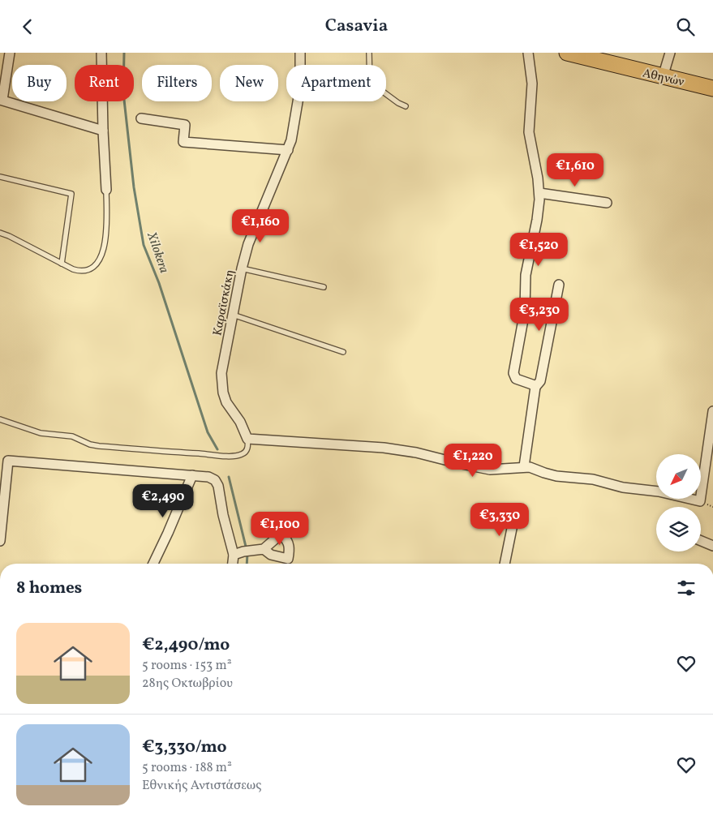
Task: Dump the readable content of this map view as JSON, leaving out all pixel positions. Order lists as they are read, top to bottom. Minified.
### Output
{"streets":{"main road":["Αθηνών"],"street":["Καραϊσκάκη"]},"water":["Xilokera"],"north":"bottom left","page":{"header":"Casavia","chip":["Buy","Rent","Filters","New","Apartment"],"price":["€1,610","€1,160","€1,520","€3,230","€1,220","€2,490","€3,330","€1,100"],"heading":"8 homes","list":[{"name":"€2,490/mo","note":"5 rooms · 153 m² · 28ης Οκτωβρίου"},{"name":"€3,330/mo","note":"5 rooms · 188 m² · Εθνικής Αντιστάσεως"}]}}
